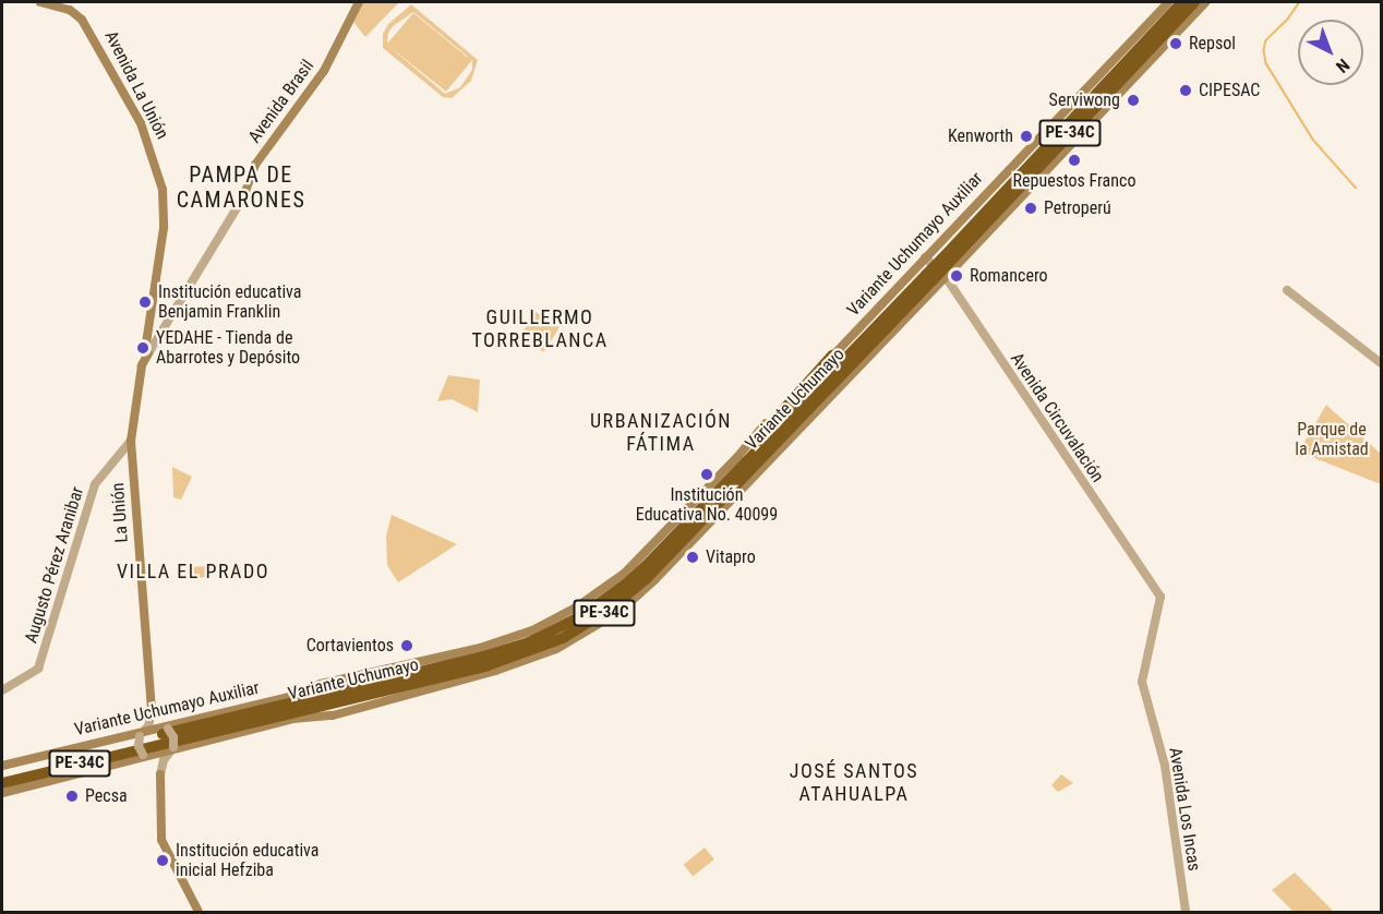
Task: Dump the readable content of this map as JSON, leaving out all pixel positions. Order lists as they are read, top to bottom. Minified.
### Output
{"streets":{"highway":["PE-34C","Variante Uchumayo"],"main road":["Avenida La Unión","Avenida Brasil","Variante Uchumayo Auxiliar","La Unión"],"street":["Avenida Circuvalación","Augusto Pérez Aranibar","Avenida Los Incas"]},"crossings":[["Avenida La Unión","Avenida Brasil"],["Avenida La Unión","La Unión"],["Avenida Brasil","La Unión"],["Variante Uchumayo Auxiliar","Avenida Circuvalación"],["Variante Uchumayo Auxiliar","La Unión"],["Variante Uchumayo","Avenida Circuvalación"],["Avenida Circuvalación","Avenida Los Incas"],["La Unión","Augusto Pérez Aranibar"]],"districts":["PAMPA DE CAMARONES","GUILLERMO TORREBLANCA","URBANIZACIÓN FÁTIMA","VILLA EL PRADO","JOSÉ SANTOS ATAHUALPA"],"parks":["Parque de la Amistad"],"places":["Repsol","CIPESAC","Serviwong","Kenworth","Repuestos Franco","Petroperú","Romancero","Institución educativa Benjamin Franklin","YEDAHE - Tienda de Abarrotes y Depósito","Institución Educativa No. 40099","Vitapro","Cortavientos","Pecsa","Institución educativa inicial Hefziba"],"north":"bottom right"}
